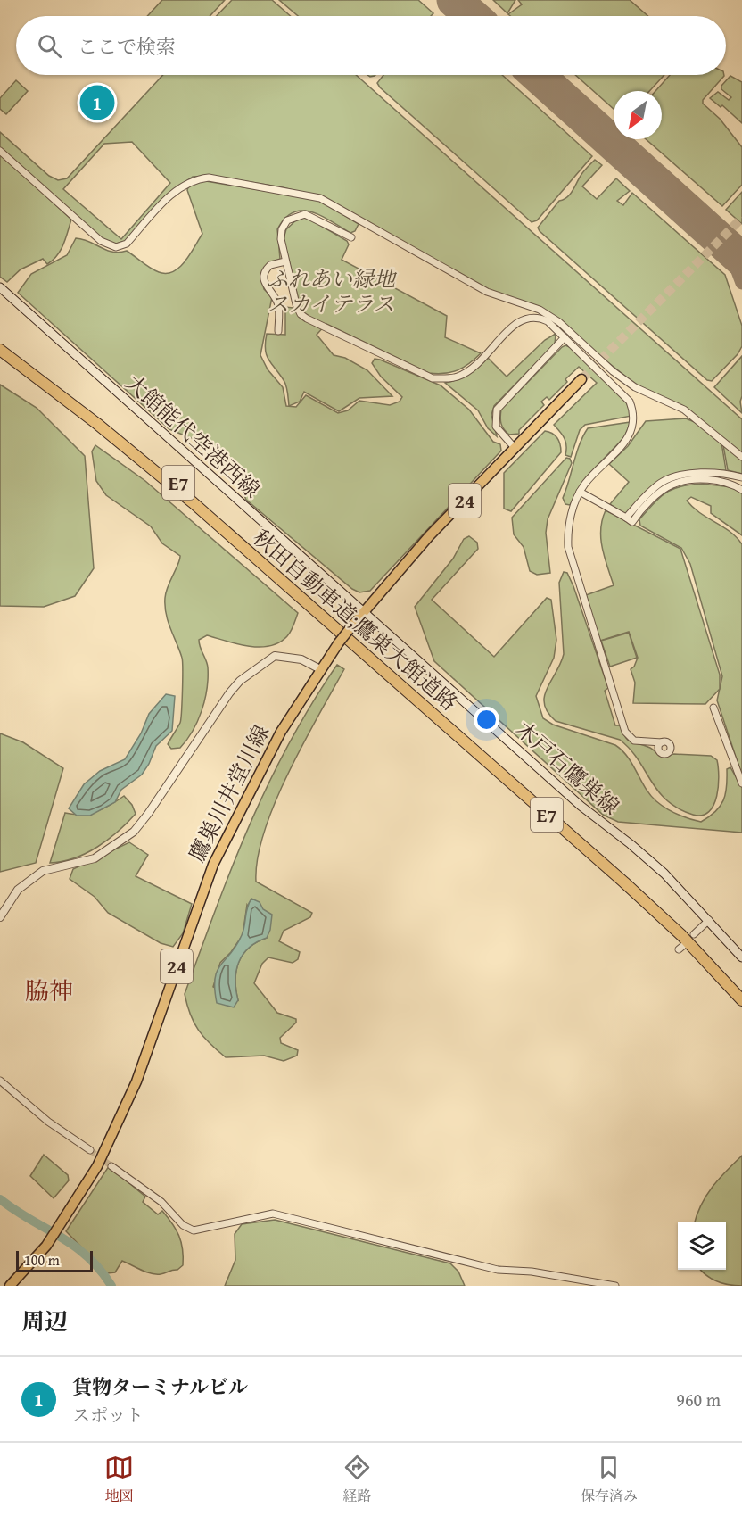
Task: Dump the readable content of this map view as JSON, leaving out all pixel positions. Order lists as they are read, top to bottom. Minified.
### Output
{"streets":{"highway":["E7","秋田自動車道;鷹巣大館道路"],"main road":["大館能代空港西線","24","木戸石鷹巣線","鷹巣川井堂川線"]},"crossings":[["大館能代空港西線","木戸石鷹巣線"],["大館能代空港西線","鷹巣川井堂川線"],["木戸石鷹巣線","鷹巣川井堂川線"]],"districts":["脇神"],"parks":["ふれあい緑地 スカイテラス"],"scale_bar":"100 m","north":"bottom left","page":{"search":"ここで検索","pins":"1","scale":"100 m","heading":"周辺","list":[{"mark":"1","name":"貨物ターミナルビル","note":"スポット","value":"960 m"}],"nav":["地図","経路","保存済み"]}}
